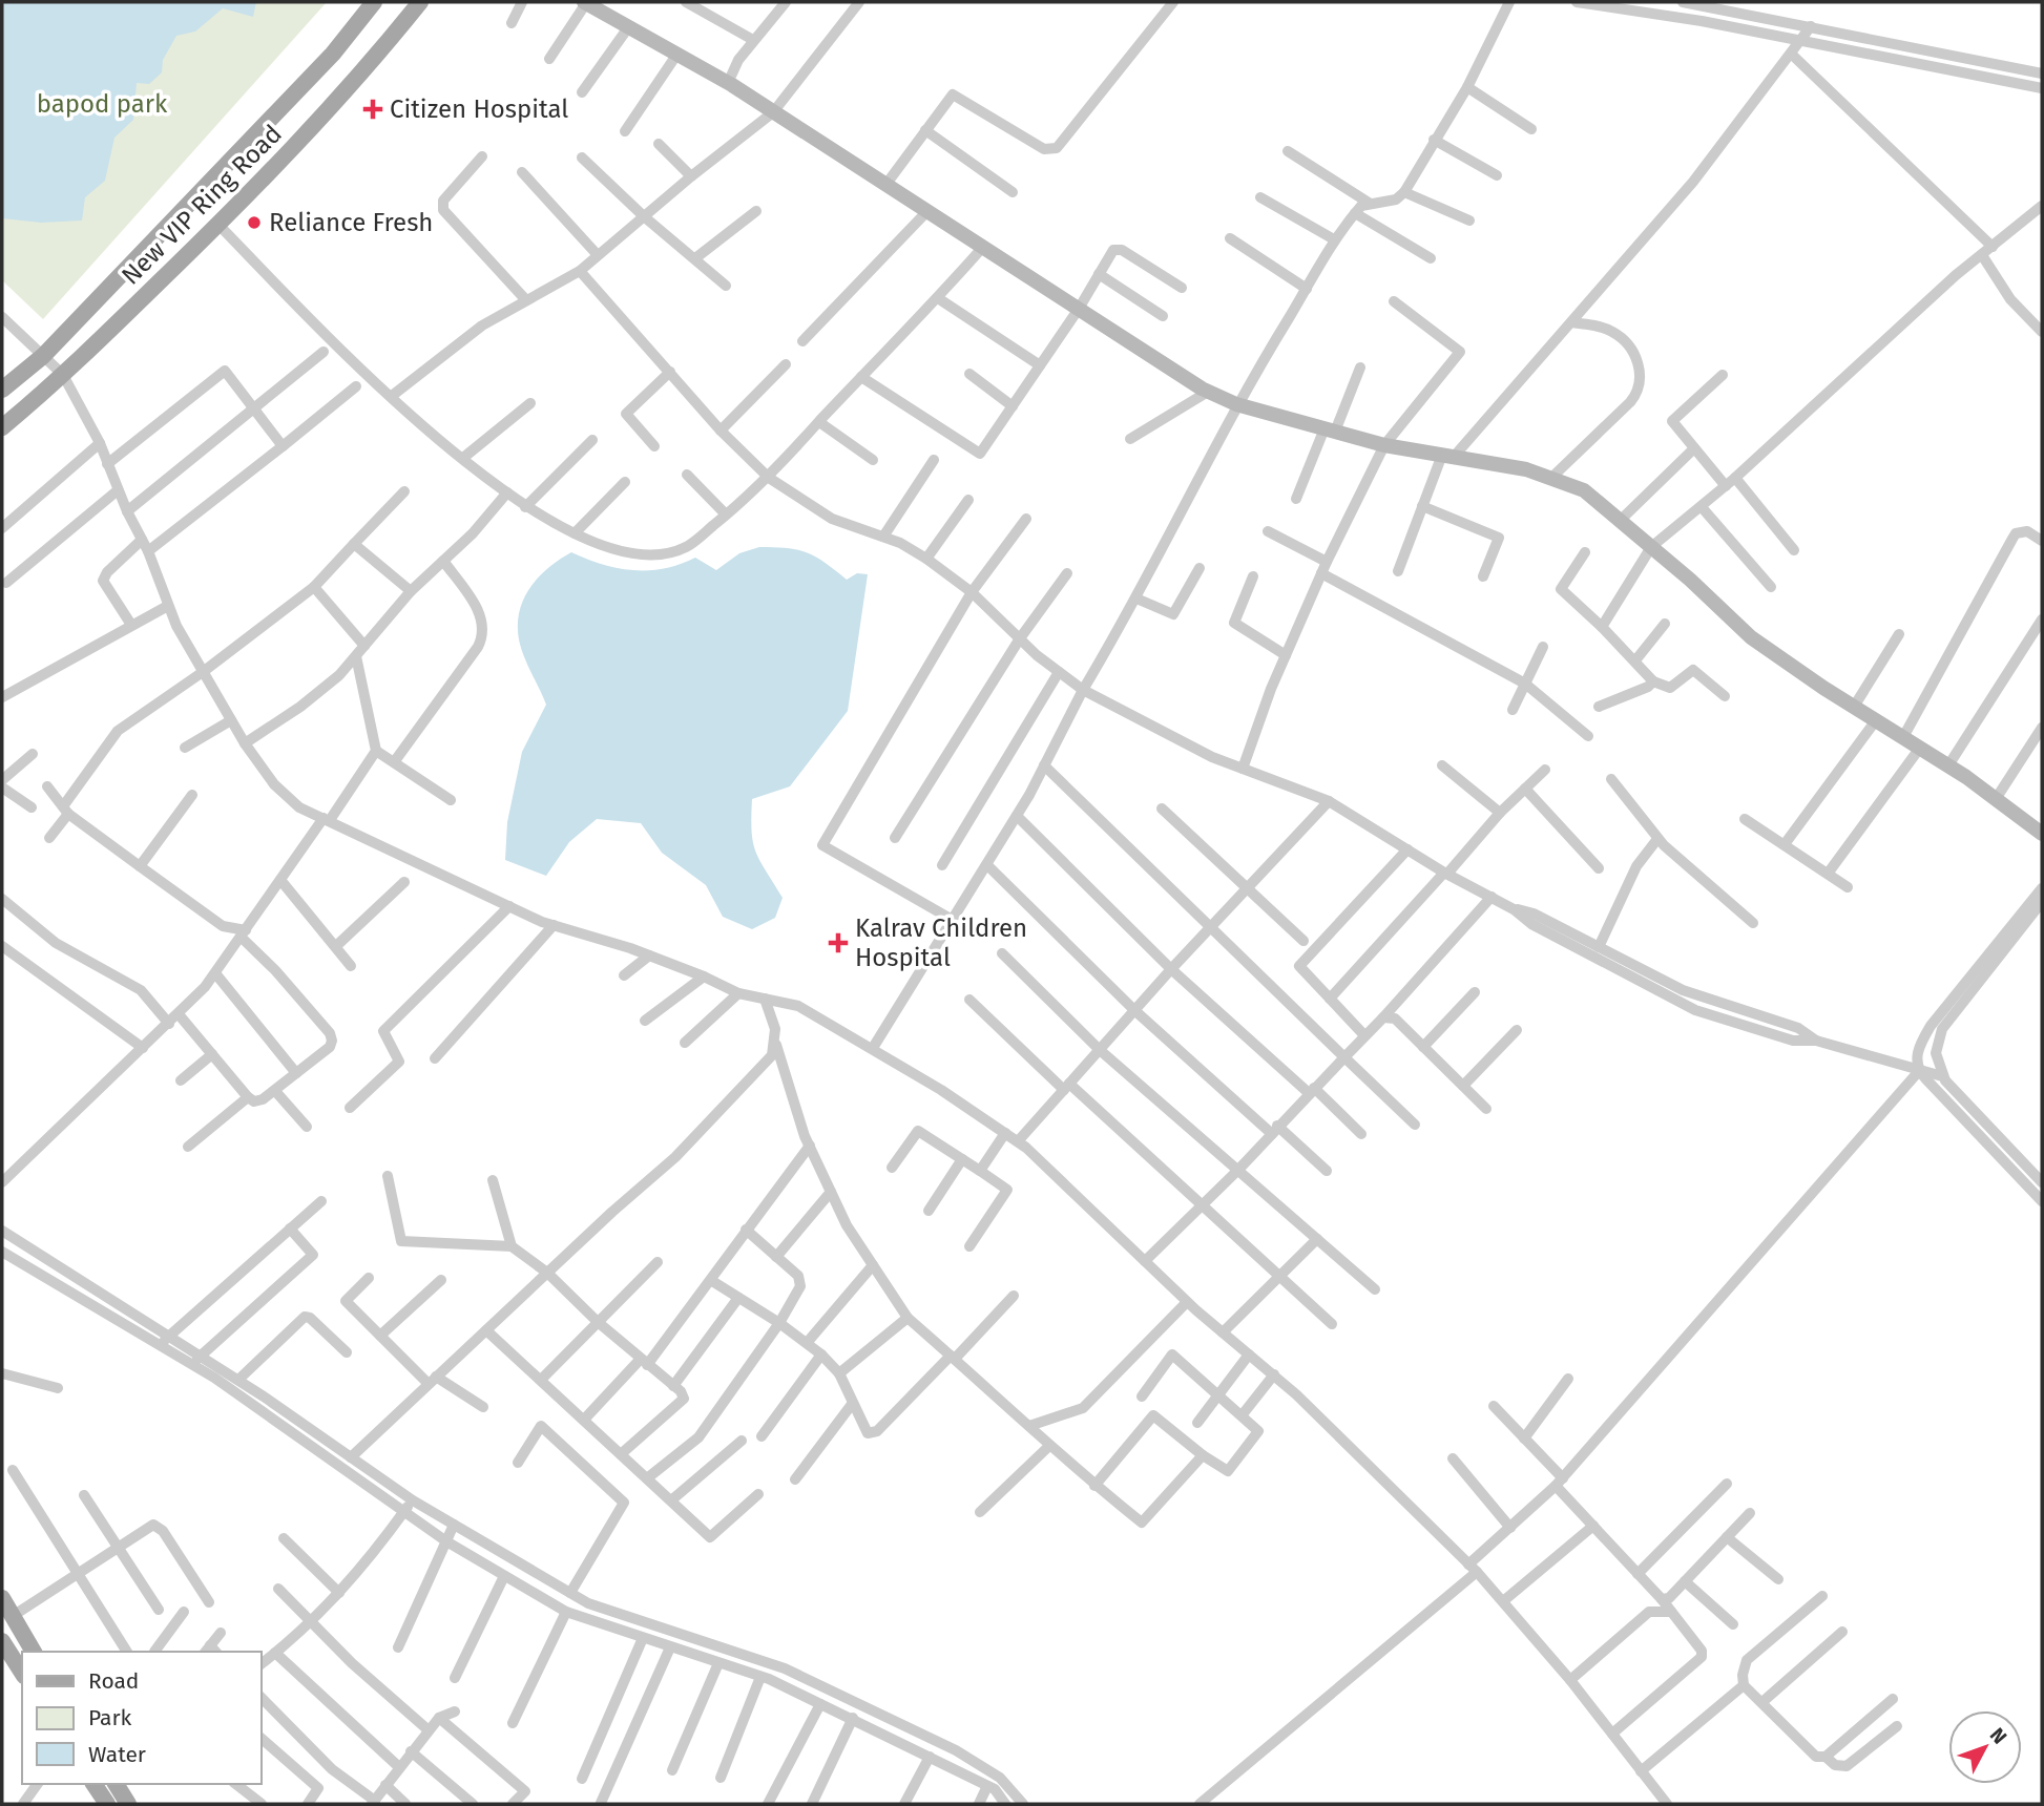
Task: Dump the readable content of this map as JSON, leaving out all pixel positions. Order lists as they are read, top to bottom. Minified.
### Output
{"streets":{"main road":["New VIP Ring Road"]},"parks":["bapod park"],"places":{"health":["Citizen Hospital","Kalrav Children Hospital"],"other":["Reliance Fresh"]},"legend":["Road","Park","Water"],"north":"top right"}
